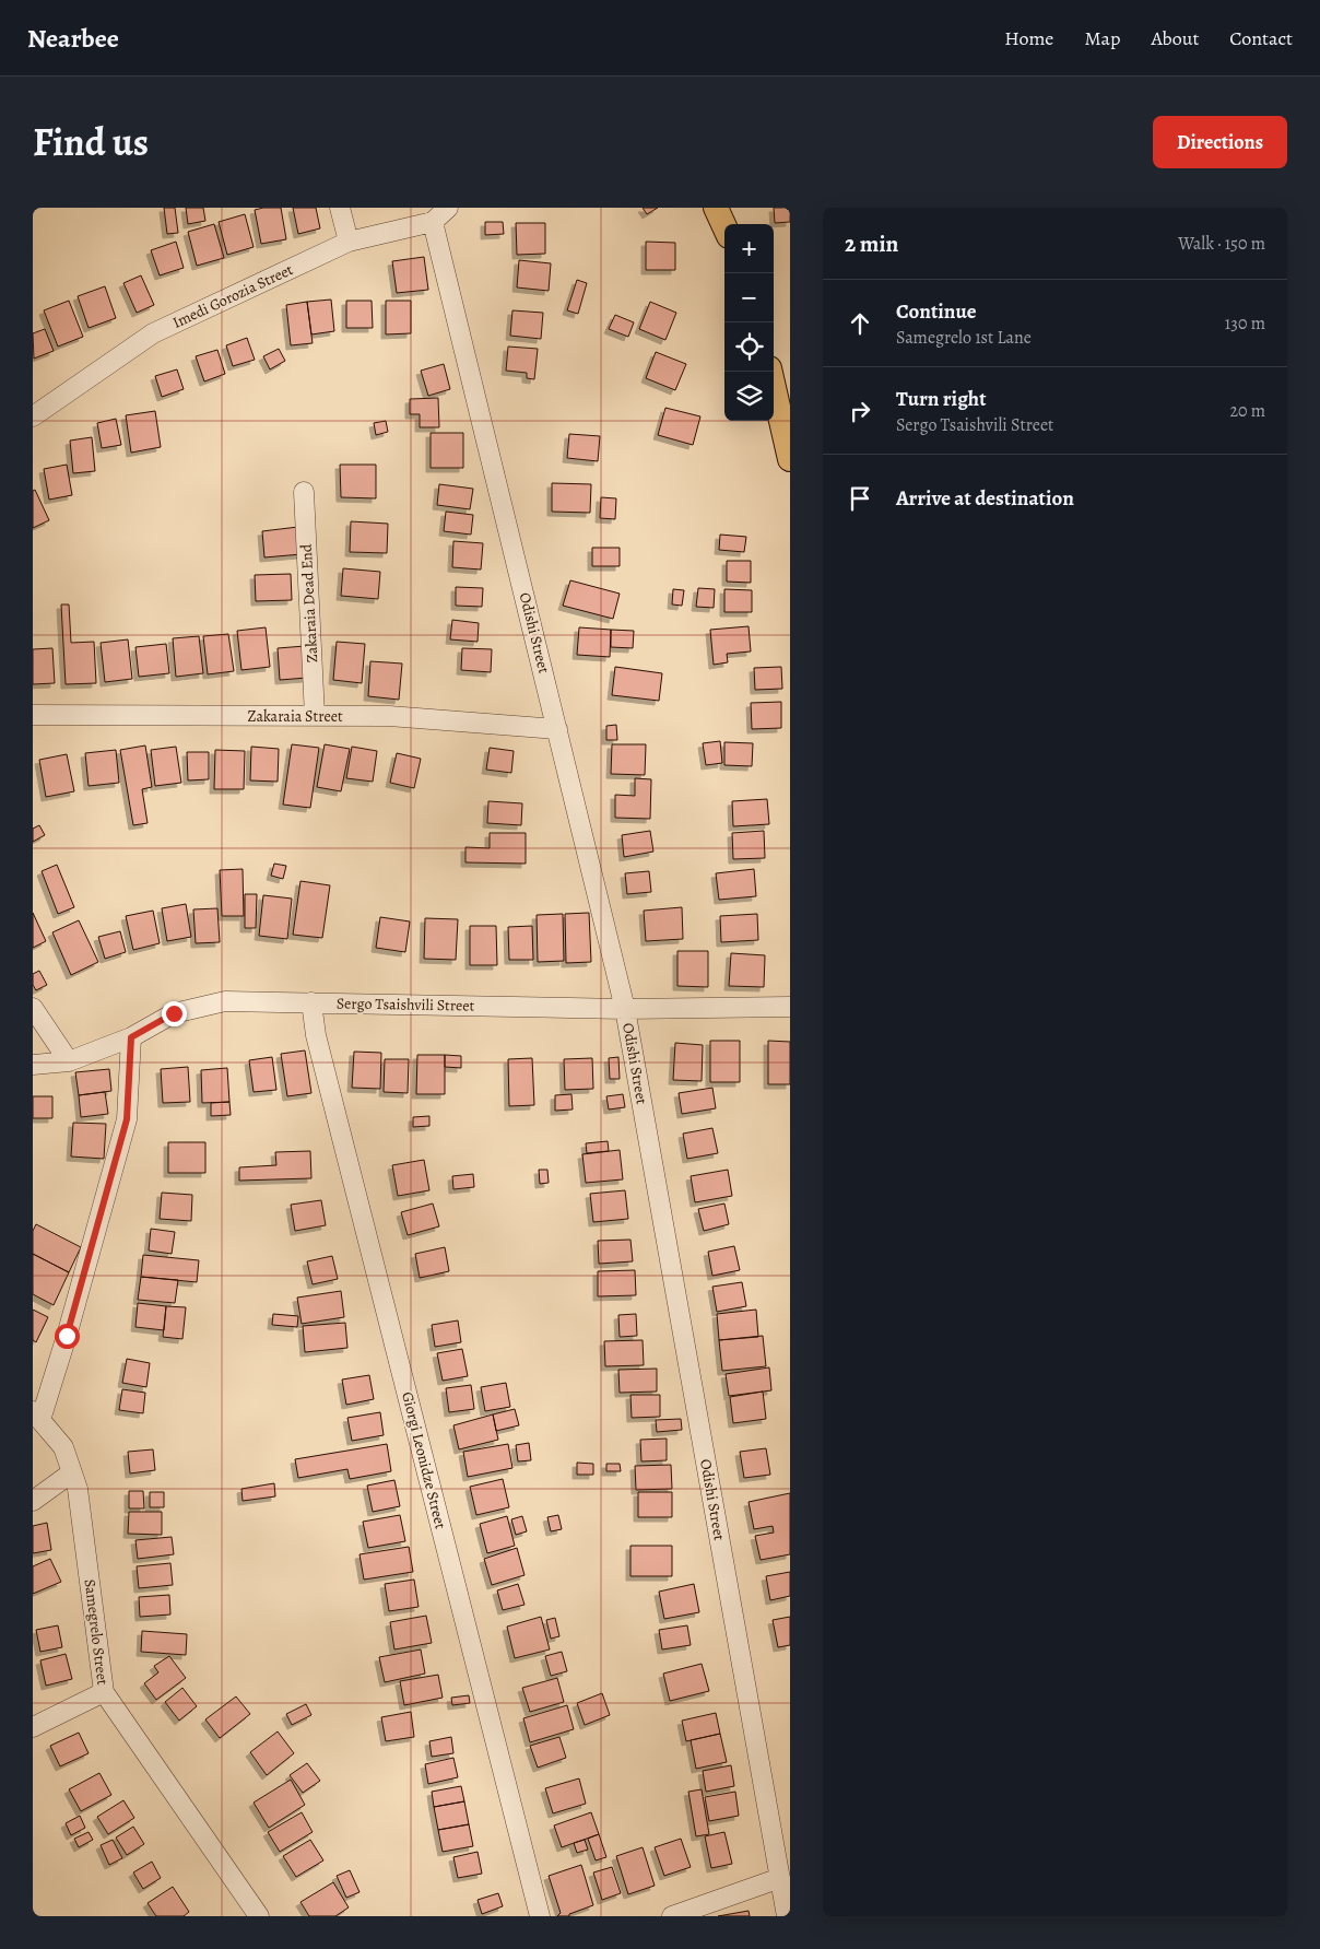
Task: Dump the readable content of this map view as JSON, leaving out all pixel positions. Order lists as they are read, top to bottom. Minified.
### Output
{"streets":{"street":["Imedi Gorozia Street","Zakaraia Dead End","Odishi Street","Zakaraia Street","Sergo Tsaishvili Street","Giorgi Leonidze Street","Samegrelo Street"]},"crossings":[["Imedi Gorozia Street","Odishi Street"],["Zakaraia Dead End","Zakaraia Street"],["Odishi Street","Zakaraia Street"],["Odishi Street","Sergo Tsaishvili Street"],["Sergo Tsaishvili Street","Giorgi Leonidze Street"]],"page":{"header":"Nearbee","nav":["Home","Map","About","Contact"],"title":"Find us","buttons":"Directions","heading":["2 min","Walk · 150 m"],"map_buttons":["+","−"],"list":[["Continue","Samegrelo 1st Lane","130 m"],["Turn right","Sergo Tsaishvili Street","20 m"],"Arrive at destination"]}}
